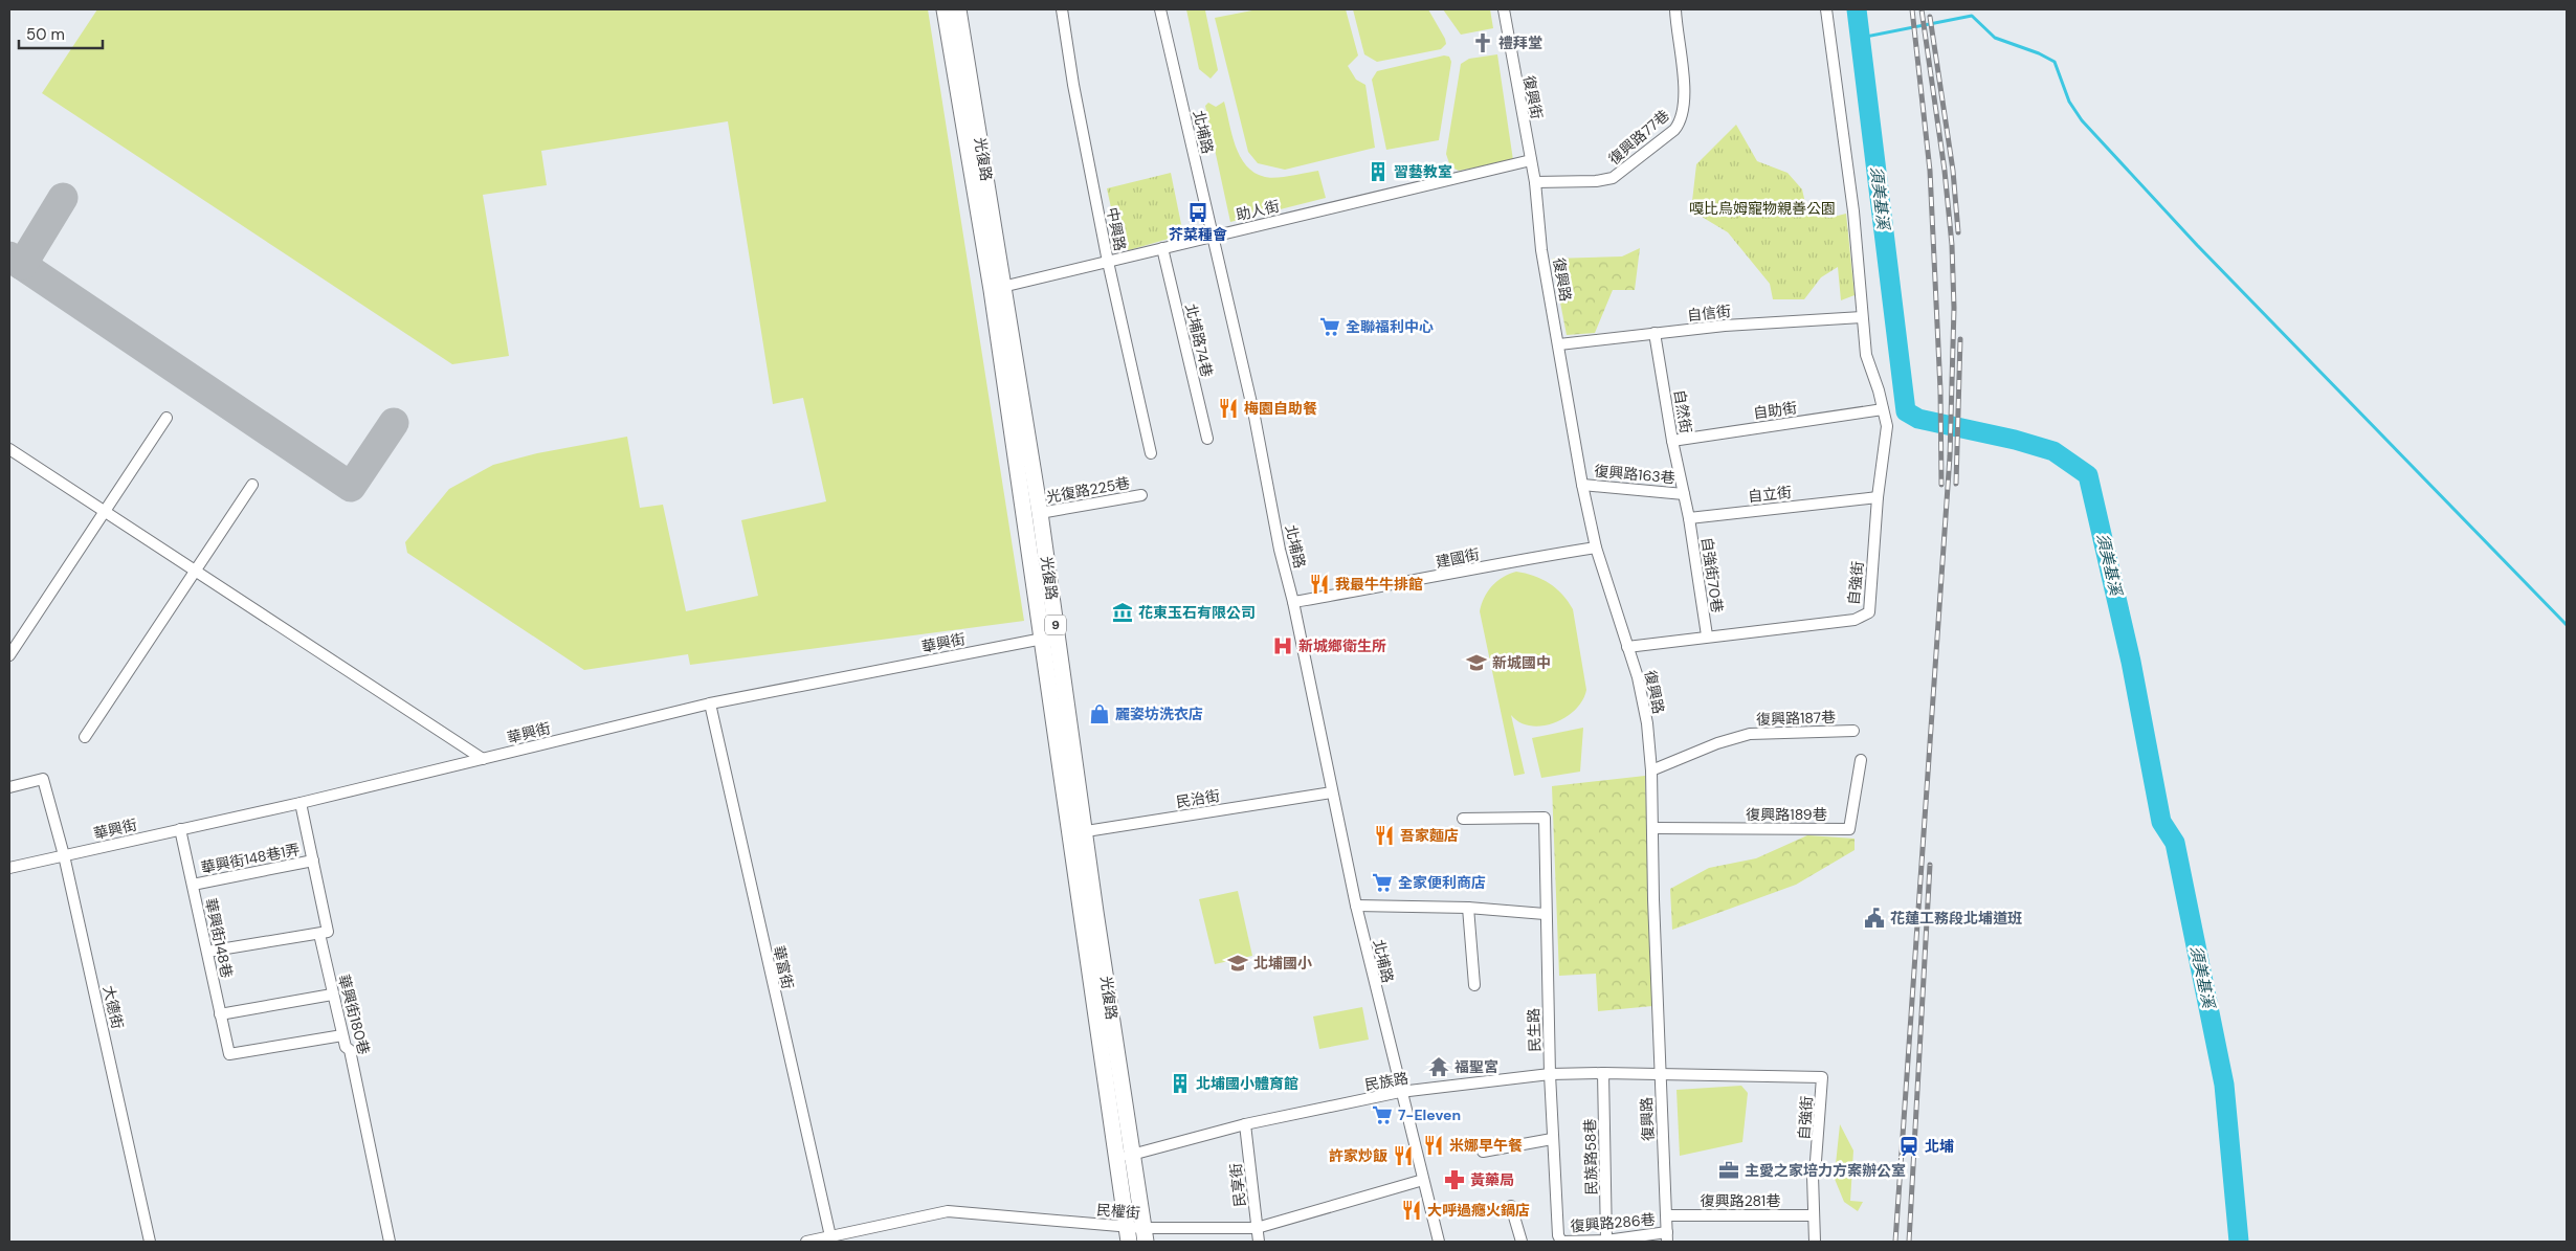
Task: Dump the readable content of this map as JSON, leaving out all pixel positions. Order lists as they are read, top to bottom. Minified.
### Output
{"streets":{"main road":["光復路","9"],"street":["復興街","北埔路","復興路77巷","助人街","中興路","復興路","自信街","北埔路74巷","自助街","自然街","復興路163巷","光復路225巷","自立街","建國街","自強街70巷","自強街","華興街","復興路187巷","民治街","復興路189巷","華興街148巷1弄","華興街148巷","華富街","大德街","華興街180巷","民生路","民族路","民族路58巷","民享街","復興路281巷","民權街","復興路286巷"]},"crossings":[["復興街","助人街"],["復興街","復興路"],["北埔路","助人街"],["北埔路","建國街"],["北埔路","民治街"],["北埔路","民族路"],["北埔路","民權街"],["復興路77巷","復興路"],["光復路","助人街"],["光復路","光復路225巷"],["光復路","華興街"],["光復路","民治街"],["光復路","民族路"],["光復路","民權街"],["助人街","中興路"],["助人街","復興路"],["助人街","北埔路74巷"],["復興路","自信街"],["復興路","復興路163巷"],["復興路","建國街"],["復興路","自強街"],["復興路","復興路187巷"],["復興路","復興路189巷"],["復興路","民族路"],["復興路","復興路281巷"],["復興路","復興路286巷"],["自信街","自然街"],["自信街","自強街"],["自助街","自然街"],["自助街","自強街"],["自然街","復興路163巷"],["自立街","自強街70巷"],["自立街","自強街"],["自強街70巷","自強街"],["自強街","民族路"],["自強街","復興路281巷"],["華興街","華興街148巷"],["華興街","華富街"],["華興街","大德街"],["華興街","華興街180巷"],["華興街148巷1弄","華興街148巷"],["華興街148巷1弄","華興街180巷"],["華興街148巷","華興街180巷"],["華富街","民權街"],["民生路","民族路"],["民生路","復興路286巷"],["民族路","民族路58巷"],["民族路","民享街"],["民族路58巷","復興路286巷"],["民享街","民權街"]],"water":["須美基溪"],"parks":["嘎比烏姆寵物親善公園"],"places":{"church":["禮拜堂"],"building":["習藝教室","北埔國小體育館"],"bus stop":["芥菜種會"],"supermarket":["全聯福利中心","全家便利商店","7-Eleven"],"restaurant":["梅園自助餐","我最牛牛排館","吾家麵店","米娜早午餐","許家炒飯","大呼過癮火鍋店"],"museum":["花東玉石有限公司"],"hospital":["新城鄉衛生所"],"school or university":["新城國中","北埔國小"],"shop":["麗姿坊洗衣店"],"public building":["花蓮工務段北埔道班"],"temple":["福聖宮"],"station":["北埔"],"office":["主愛之家培力方案辦公室"],"pharmacy":["黃藥局"]},"scale_bar":"50 m"}
